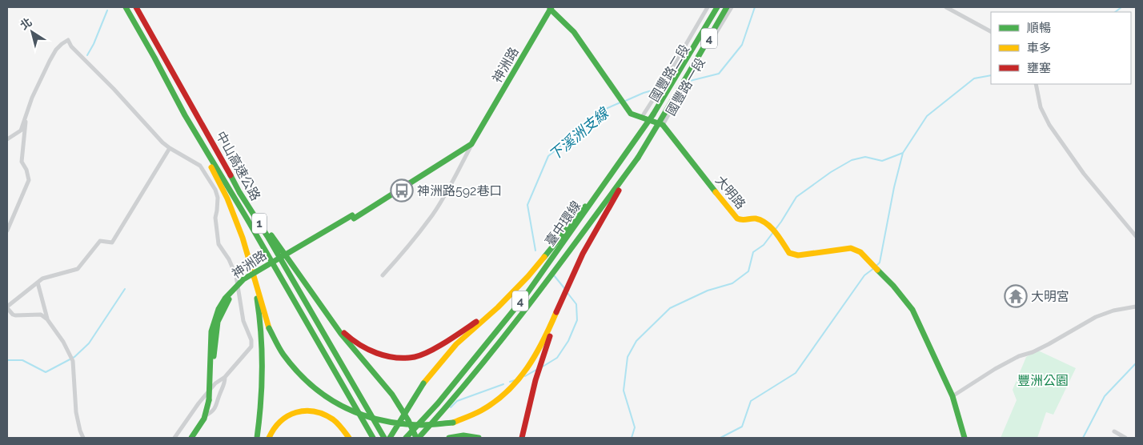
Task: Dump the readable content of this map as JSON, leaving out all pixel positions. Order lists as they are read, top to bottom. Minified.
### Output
{"streets":{"main road":["4","神洲路","中山高速公路","大明路","1","臺中環線"],"street":["國豐路二段","國豐路一段"]},"crossings":[["國豐路一段","大明路"]],"water":["下溪洲支線"],"parks":["豐洲公園"],"places":{"bus stop":["神洲路592巷口"],"temple":["大明宮"]},"legend":["順暢","車多","壅塞"],"north":"top left"}
